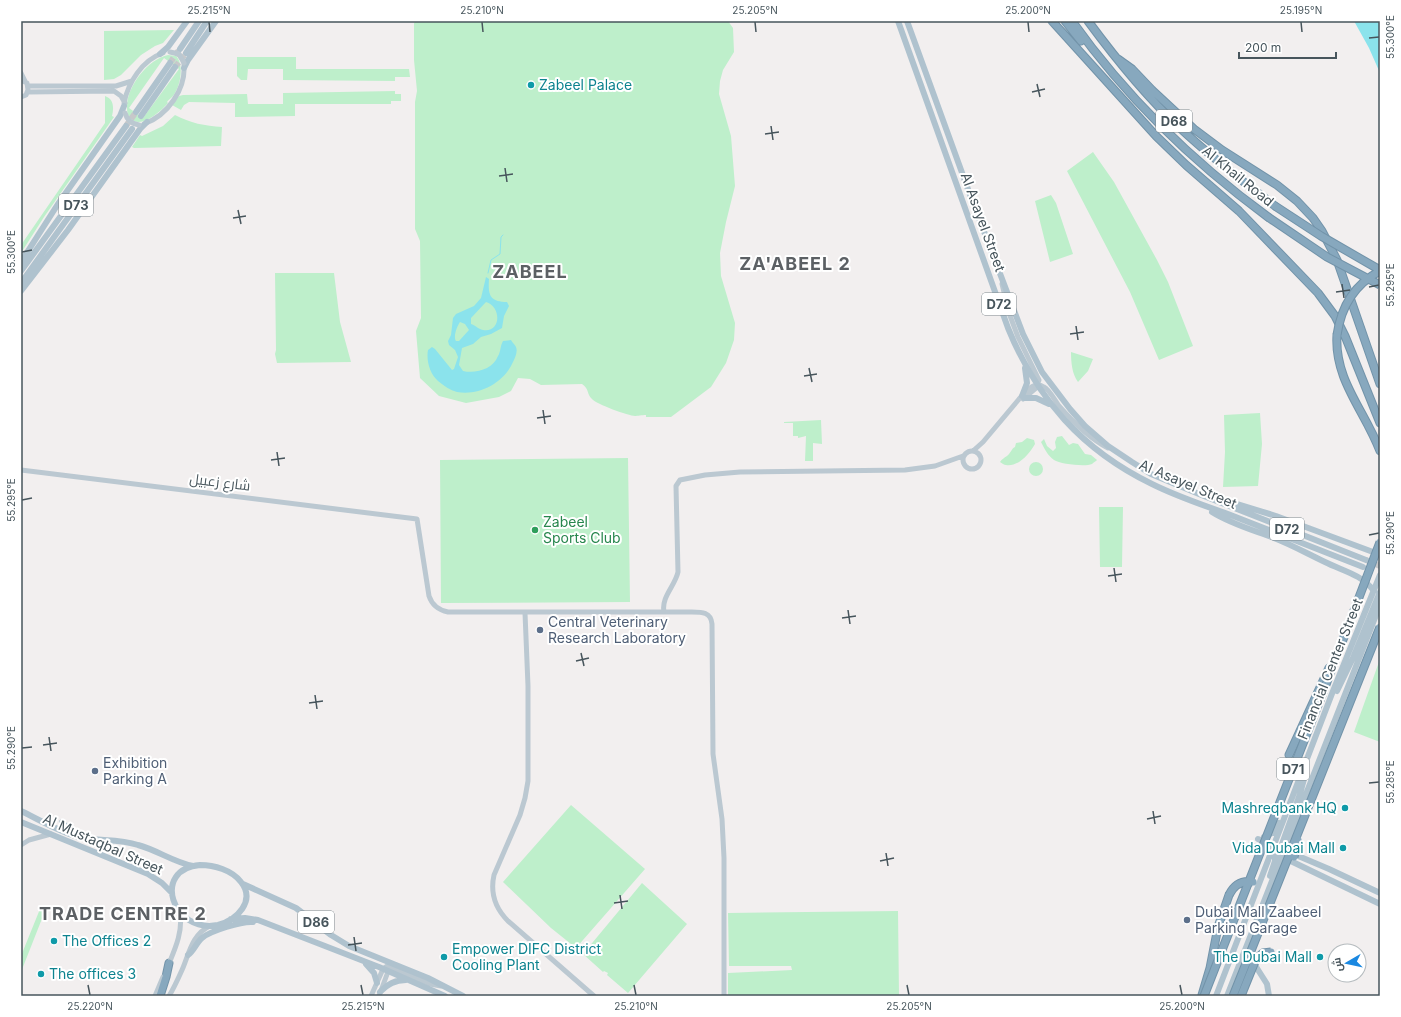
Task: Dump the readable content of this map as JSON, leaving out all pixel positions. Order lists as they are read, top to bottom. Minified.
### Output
{"streets":{"highway":["D68","Al Khail Road","D71"],"main road":["D73","Al Asayel Street","D72","Financial Center Street","Al Mustaqbal Street","D86"],"street":["شارع زعبيل"]},"crossings":[["Al Asayel Street","D72"],["Financial Center Street","D71"],["Al Mustaqbal Street","D86"]],"districts":["ZA'ABEEL 2","ZABEEL","TRADE CENTRE 2"],"places":["Zabeel Palace","Zabeel Sports Club","Central Veterinary Research Laboratory","Exhibition Parking A","Mashreqbank HQ","Vida Dubai Mall","Dubai Mall Zaabeel Parking Garage","The Offices 2","Empower DIFC District Cooling Plant","The Dubai Mall","The offices 3"],"scale_bar":"200 m","north":"left","coordinates":["25.215°N","25.210°N","25.205°N","25.200°N","25.195°N","55.300°E","55.295°E","55.290°E","55.285°E","25.220°N"]}
